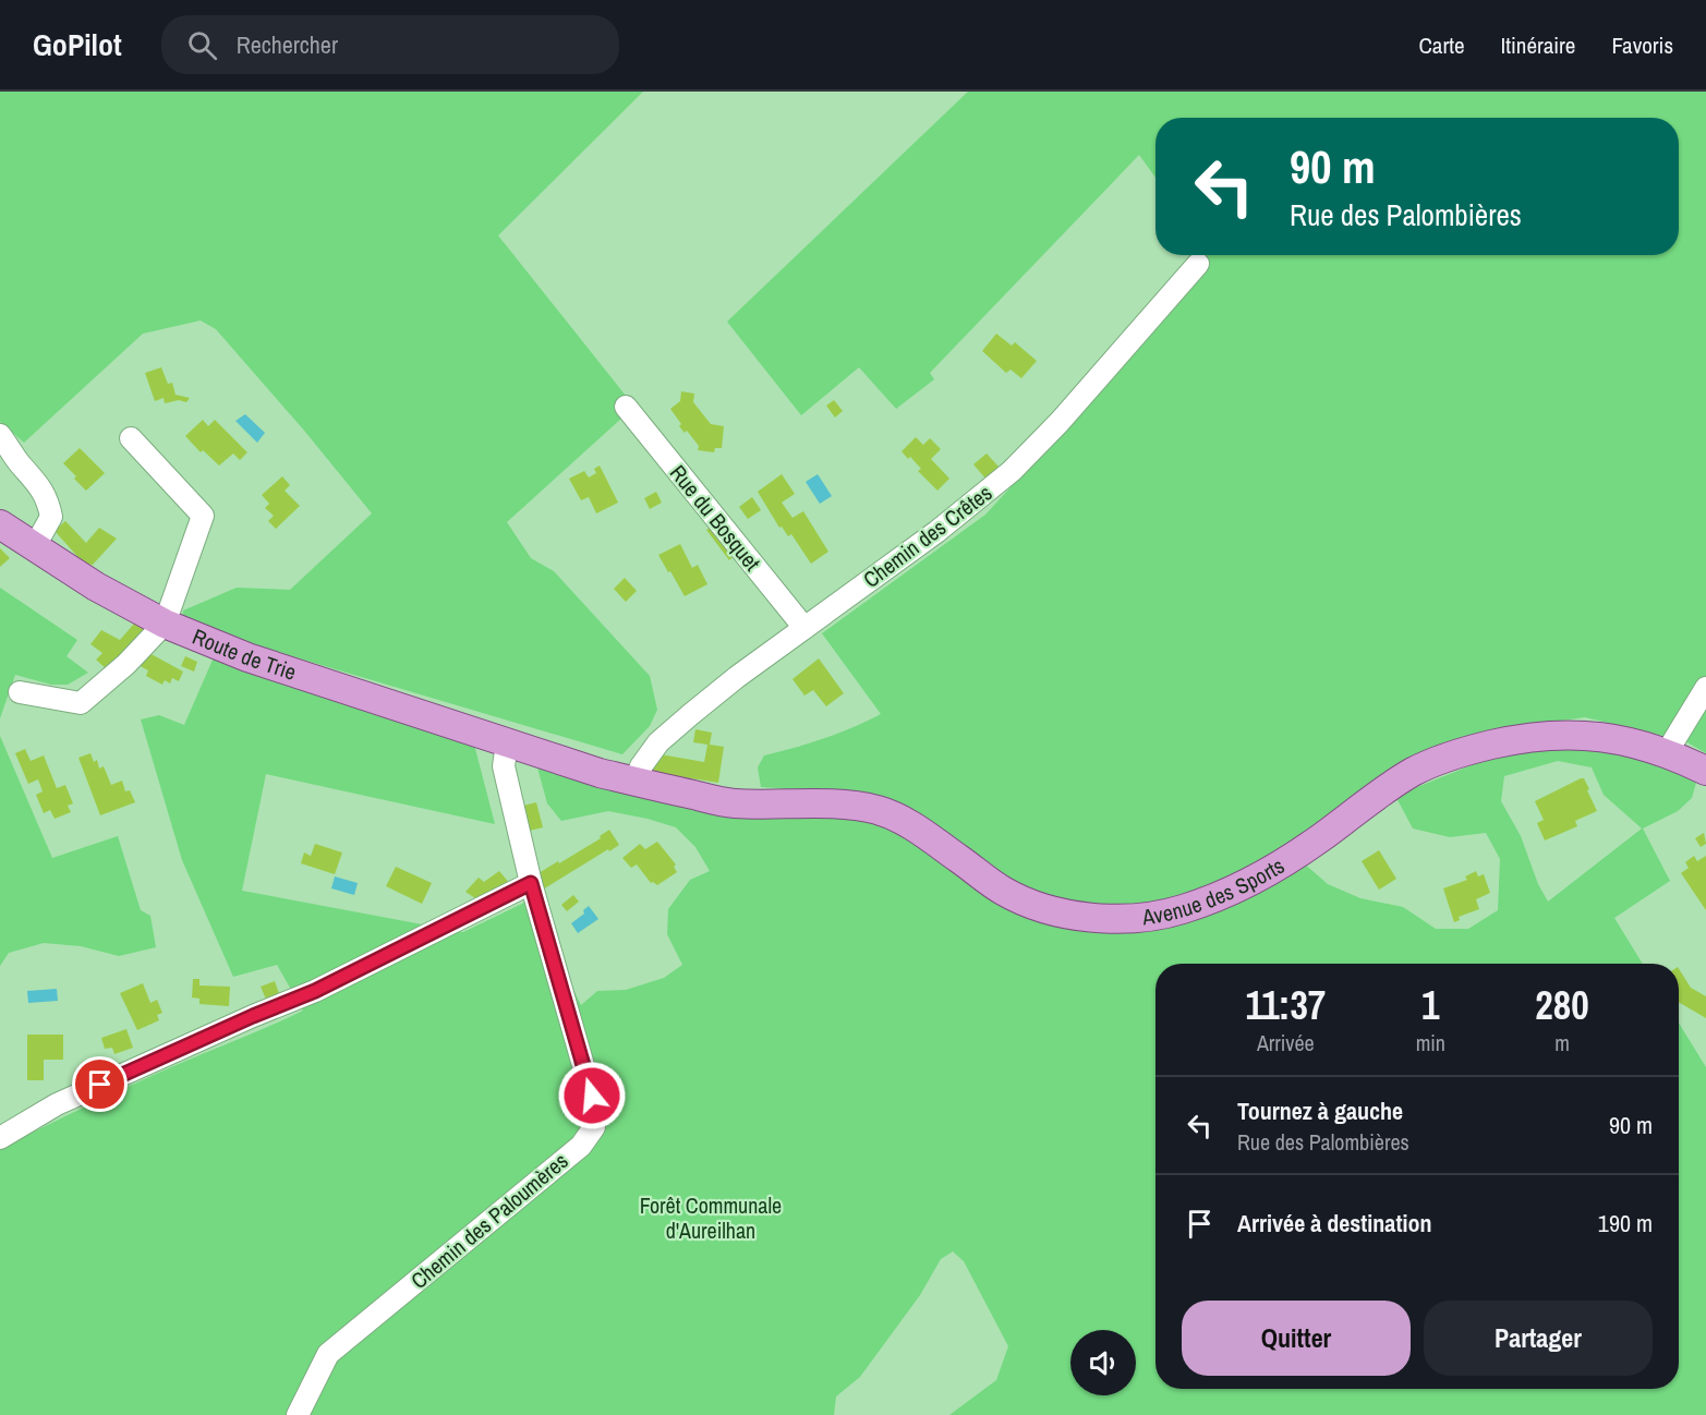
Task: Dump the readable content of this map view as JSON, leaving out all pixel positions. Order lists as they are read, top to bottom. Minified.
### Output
{"streets":{"main road":["Route de Trie","Avenue des Sports"],"street":["Rue du Bosquet","Chemin des Crêtes","Chemin des Paloumères"]},"crossings":[["Rue du Bosquet","Chemin des Crêtes"],["Chemin des Crêtes","Route de Trie"],["Chemin des Crêtes","Avenue des Sports"],["Route de Trie","Avenue des Sports"],["Route de Trie","Chemin des Paloumères"]],"parks":["Forêt Communale d'Aureilhan"],"page":{"header":"GoPilot","search":"Rechercher","nav":["Carte","Itinéraire","Favoris"],"turn":["90 m","Rue des Palombières"],"eta":["11:37","Arrivée","1","min","280","m"],"list":[{"name":"Tournez à gauche","note":"Rue des Palombières","value":"90 m"},{"name":"Arrivée à destination","value":"190 m"}],"buttons":["Quitter","Partager"]}}
